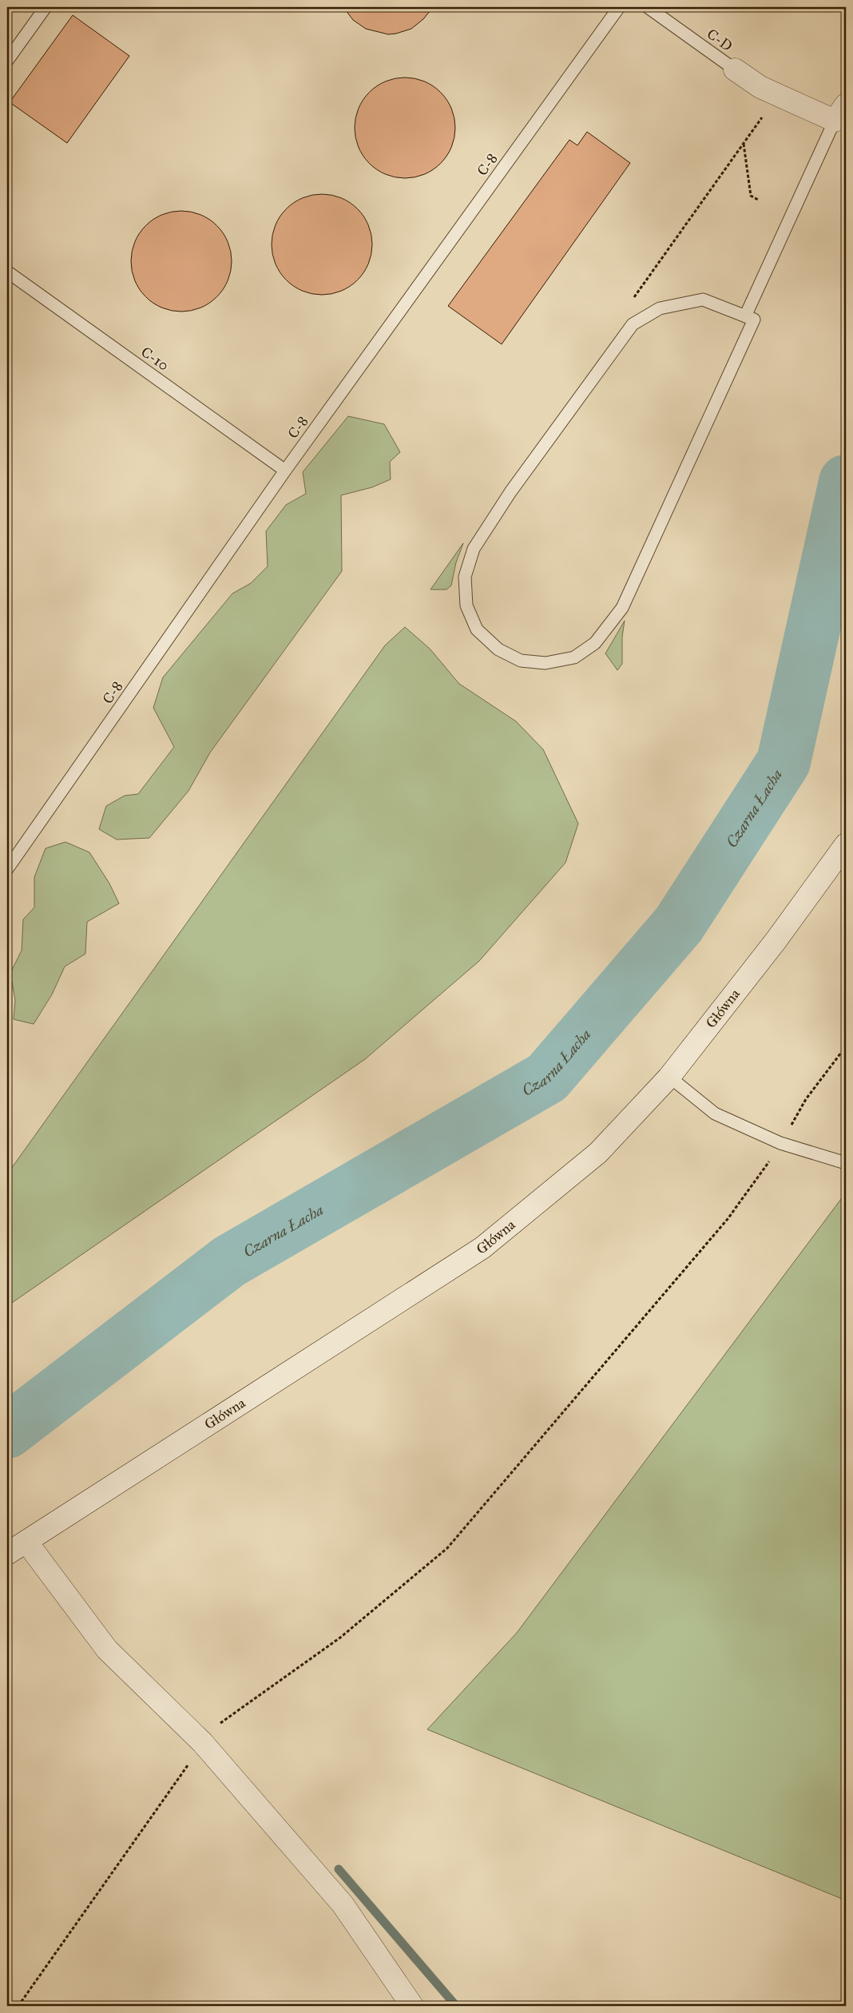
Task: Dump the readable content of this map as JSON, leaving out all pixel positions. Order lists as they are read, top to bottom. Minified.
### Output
{"streets":{"main road":["Główna"],"lane":["C-D","C-8","C-10"]},"crossings":[["C-8","C-10"]],"water":["Czarna Łacha"]}
